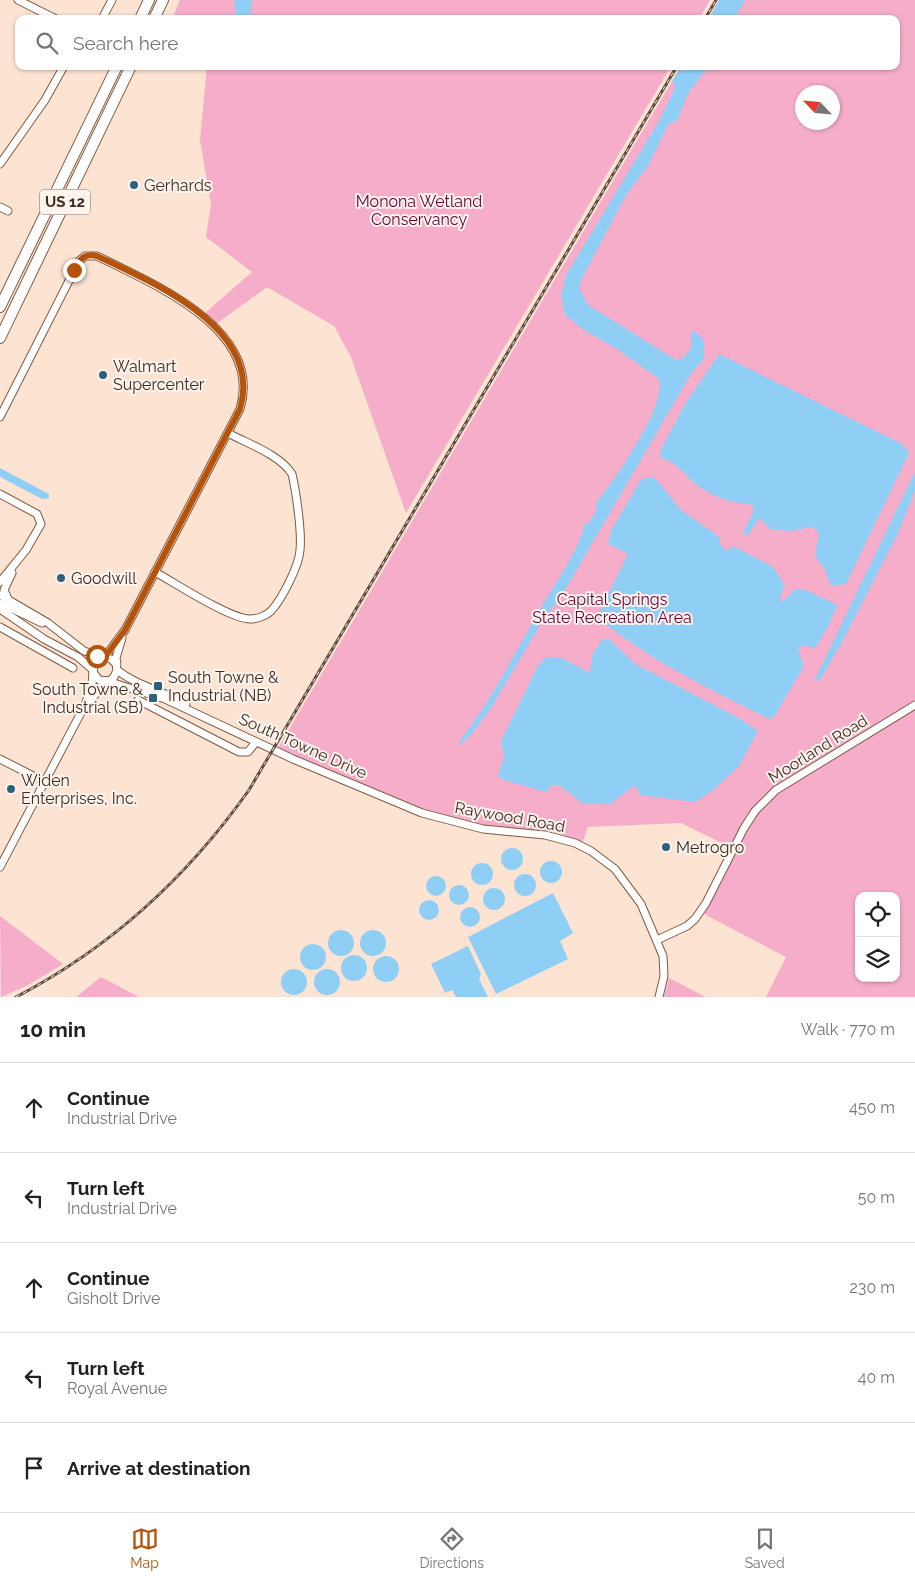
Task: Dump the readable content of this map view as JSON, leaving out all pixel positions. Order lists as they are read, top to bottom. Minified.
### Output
{"streets":{"highway":["US 12"],"street":["South Towne Drive","Moorland Road","Raywood Road"]},"crossings":[["South Towne Drive","Raywood Road"],["Moorland Road","Raywood Road"]],"parks":["Monona Wetland Conservancy","Capital Springs State Recreation Area"],"places":{"other":["Gerhards","Walmart Supercenter","Goodwill","Widen Enterprises, Inc.","Metrogro"],"transit":["South Towne & Industrial (NB)","South Towne & Industrial (SB)"]},"north":"top left","page":{"search":"Search here","heading":["10 min","Walk · 770 m"],"list":[["Continue","Industrial Drive","450 m"],["Turn left","Industrial Drive","50 m"],["Continue","Gisholt Drive","230 m"],["Turn left","Royal Avenue","40 m"],"Arrive at destination"],"nav":["Map","Directions","Saved"]}}
